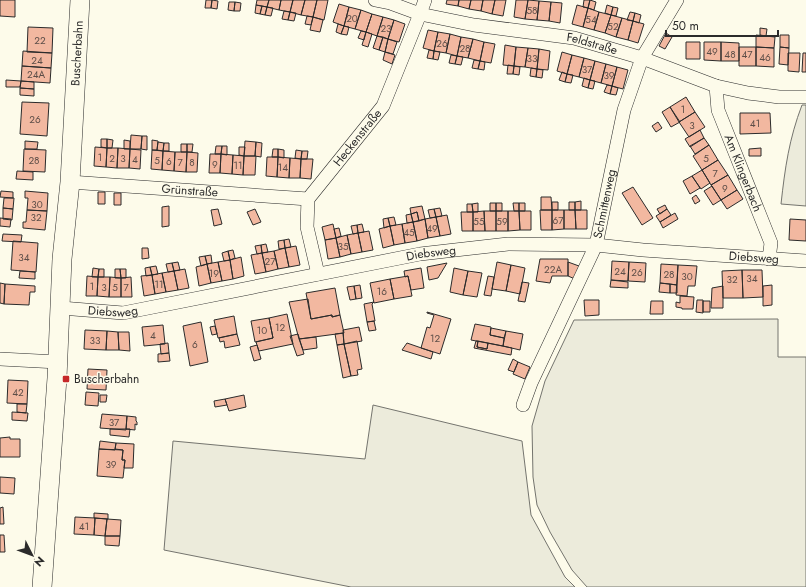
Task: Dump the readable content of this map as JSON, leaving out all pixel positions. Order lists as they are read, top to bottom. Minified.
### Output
{"streets":{"main road":["Buscherbahn"],"street":["Feldstraße","Heckenstraße","Am Klingerbach","Grünstraße","Schmittenweg","Diebsweg"]},"crossings":[["Feldstraße","Heckenstraße"],["Feldstraße","Am Klingerbach"],["Feldstraße","Schmittenweg"],["Buscherbahn","Grünstraße"],["Buscherbahn","Diebsweg"],["Heckenstraße","Grünstraße"],["Am Klingerbach","Diebsweg"],["Schmittenweg","Diebsweg"]],"places":{"transit":["Buscherbahn"]},"house_numbers":["58","20","54","52","23","22","26","28","49","48","47","46","33","24","37","24A","39","1","26","41","3","1","2","3","5","4","28","5","6","7","8","9","11","14","7","9","30","32","67","55","59","49","45","35","34","27","22A","24","26","19","28","30","34","32","11","1","3","5","7","16","12","10","4","12","33","6","42","37","39","41"],"scale_bar":"50 m","north":"bottom right"}
